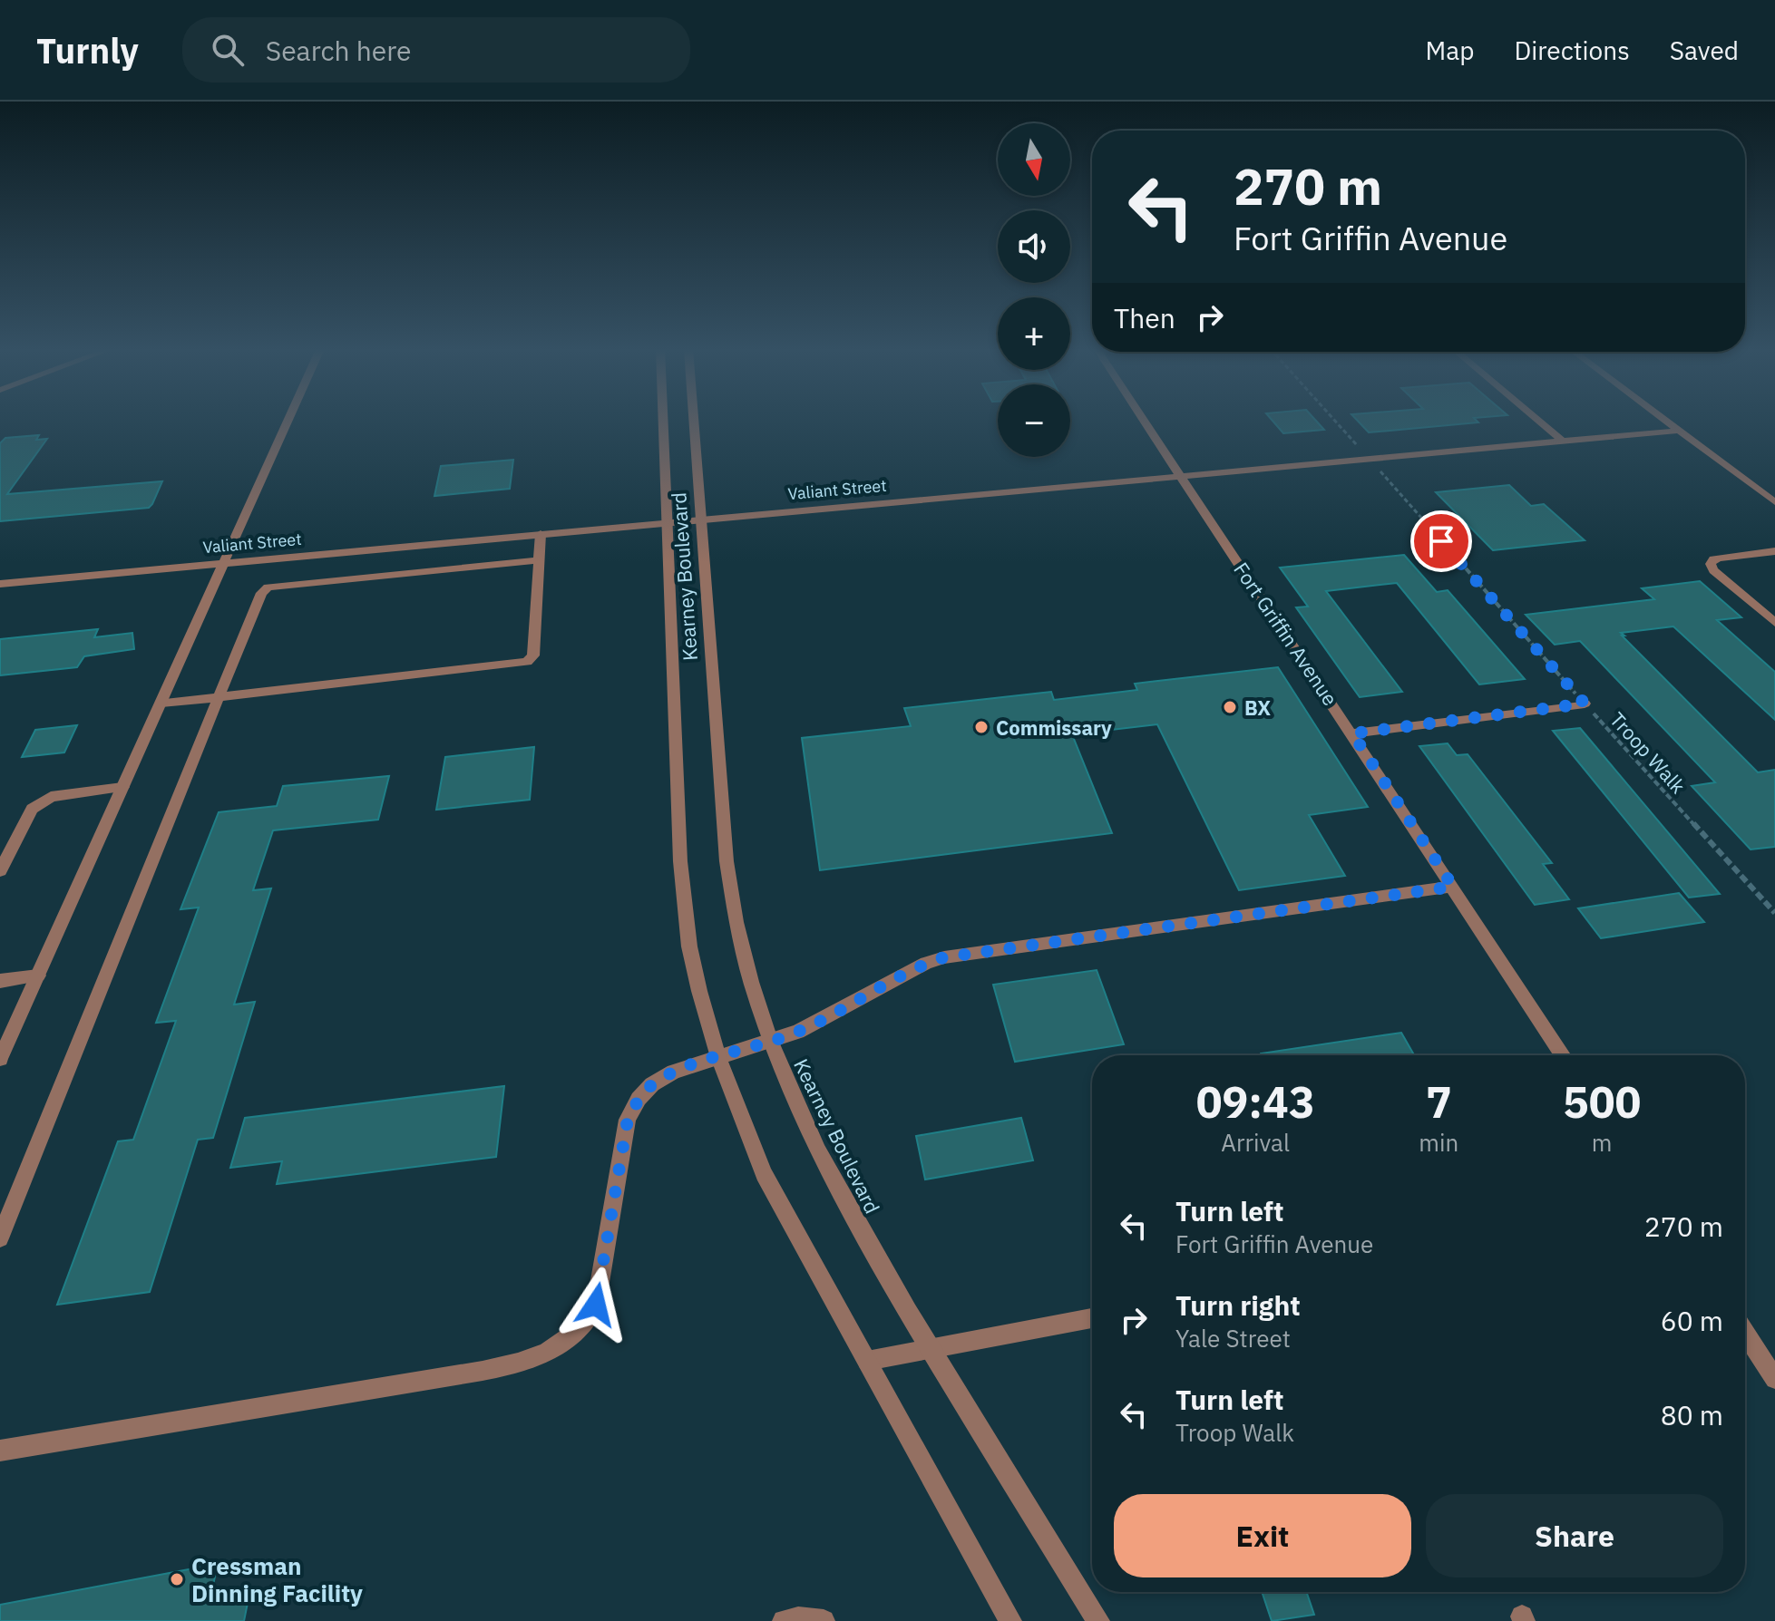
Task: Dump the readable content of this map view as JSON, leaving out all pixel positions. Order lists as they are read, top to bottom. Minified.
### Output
{"streets":{"street":["Valiant Street","Kearney Boulevard","Fort Griffin Avenue"],"path":["Troop Walk"]},"crossings":[["Valiant Street","Kearney Boulevard"],["Valiant Street","Fort Griffin Avenue"],["Valiant Street","Troop Walk"]],"places":["BX","Commissary","Cressman Dinning Facility"],"north":"bottom","page":{"header":"Turnly","search":"Search here","nav":["Map","Directions","Saved"],"map_buttons":["+","−"],"turn":["270 m","Fort Griffin Avenue"],"then":"Then","eta":["09:43","Arrival","7","min","500","m"],"list":[{"name":"Turn left","note":"Fort Griffin Avenue","value":"270 m"},{"name":"Turn right","note":"Yale Street","value":"60 m"},{"name":"Turn left","note":"Troop Walk","value":"80 m"}],"buttons":["Exit","Share"]}}
